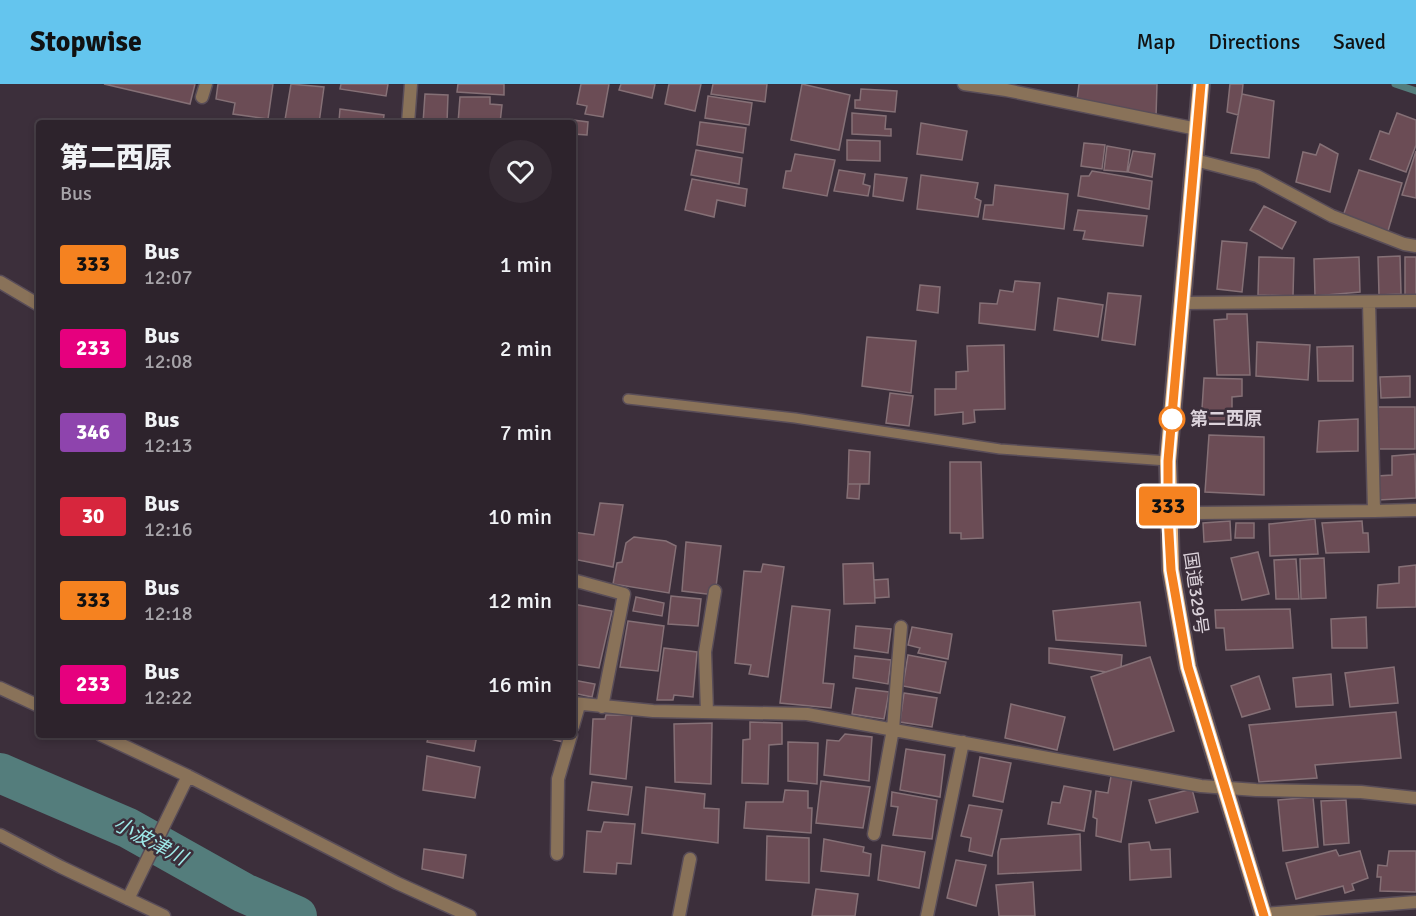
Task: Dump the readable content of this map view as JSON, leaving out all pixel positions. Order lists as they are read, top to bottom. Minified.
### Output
{"streets":{"highway":["国道329号"]},"water":["小波津川"],"places":["第二西原"],"lines":["bus line 333"],"page":{"header":"Stopwise","nav":["Map","Directions","Saved"],"on_map":"333","heading":["第二西原","Bus"],"list":[{"mark":"333","name":"Bus","note":"12:07","value":"1 min"},{"mark":"233","name":"Bus","note":"12:08","value":"2 min"},{"mark":"346","name":"Bus","note":"12:13","value":"7 min"},{"mark":"30","name":"Bus","note":"12:16","value":"10 min"},{"mark":"333","name":"Bus","note":"12:18","value":"12 min"},{"mark":"233","name":"Bus","note":"12:22","value":"16 min"}]}}
